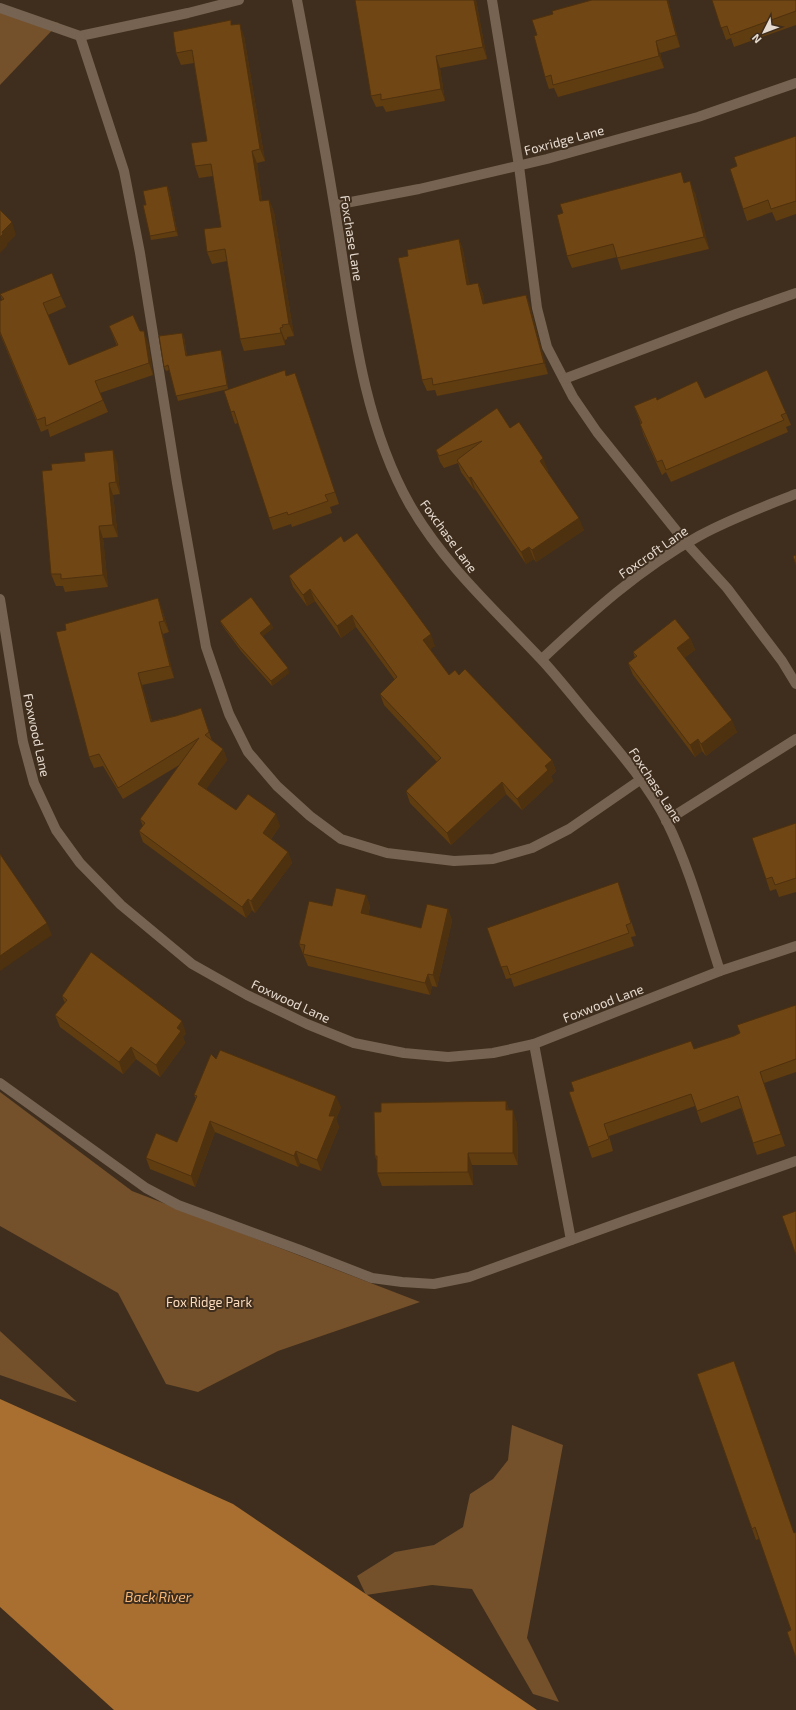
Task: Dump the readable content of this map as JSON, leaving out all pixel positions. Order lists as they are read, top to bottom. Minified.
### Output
{"streets":{"street":["Foxridge Lane","Foxchase Lane","Foxcroft Lane","Foxwood Lane"]},"crossings":[["Foxridge Lane","Foxchase Lane"],["Foxchase Lane","Foxcroft Lane"],["Foxchase Lane","Foxwood Lane"]],"water":["Back River"],"parks":["Fox Ridge Park"],"north":"bottom left"}
